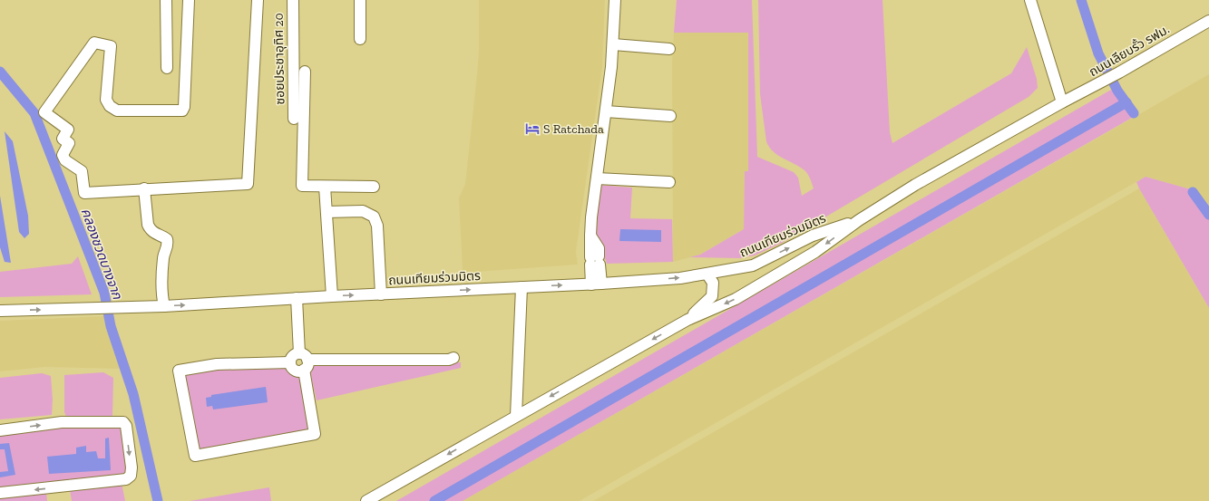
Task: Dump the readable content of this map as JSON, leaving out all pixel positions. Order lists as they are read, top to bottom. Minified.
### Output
{"streets":{"street":["ถนนเลียบรั้ว รฟม.","ซอยประชาอุทิศ 20","ถนนเทียมร่วมมิตร"]},"crossings":[["ถนนเลียบรั้ว รฟม.","ถนนเทียมร่วมมิตร"]],"water":["คลองชวดบางจาก"],"places":{"hotel":["S Ratchada"]}}
